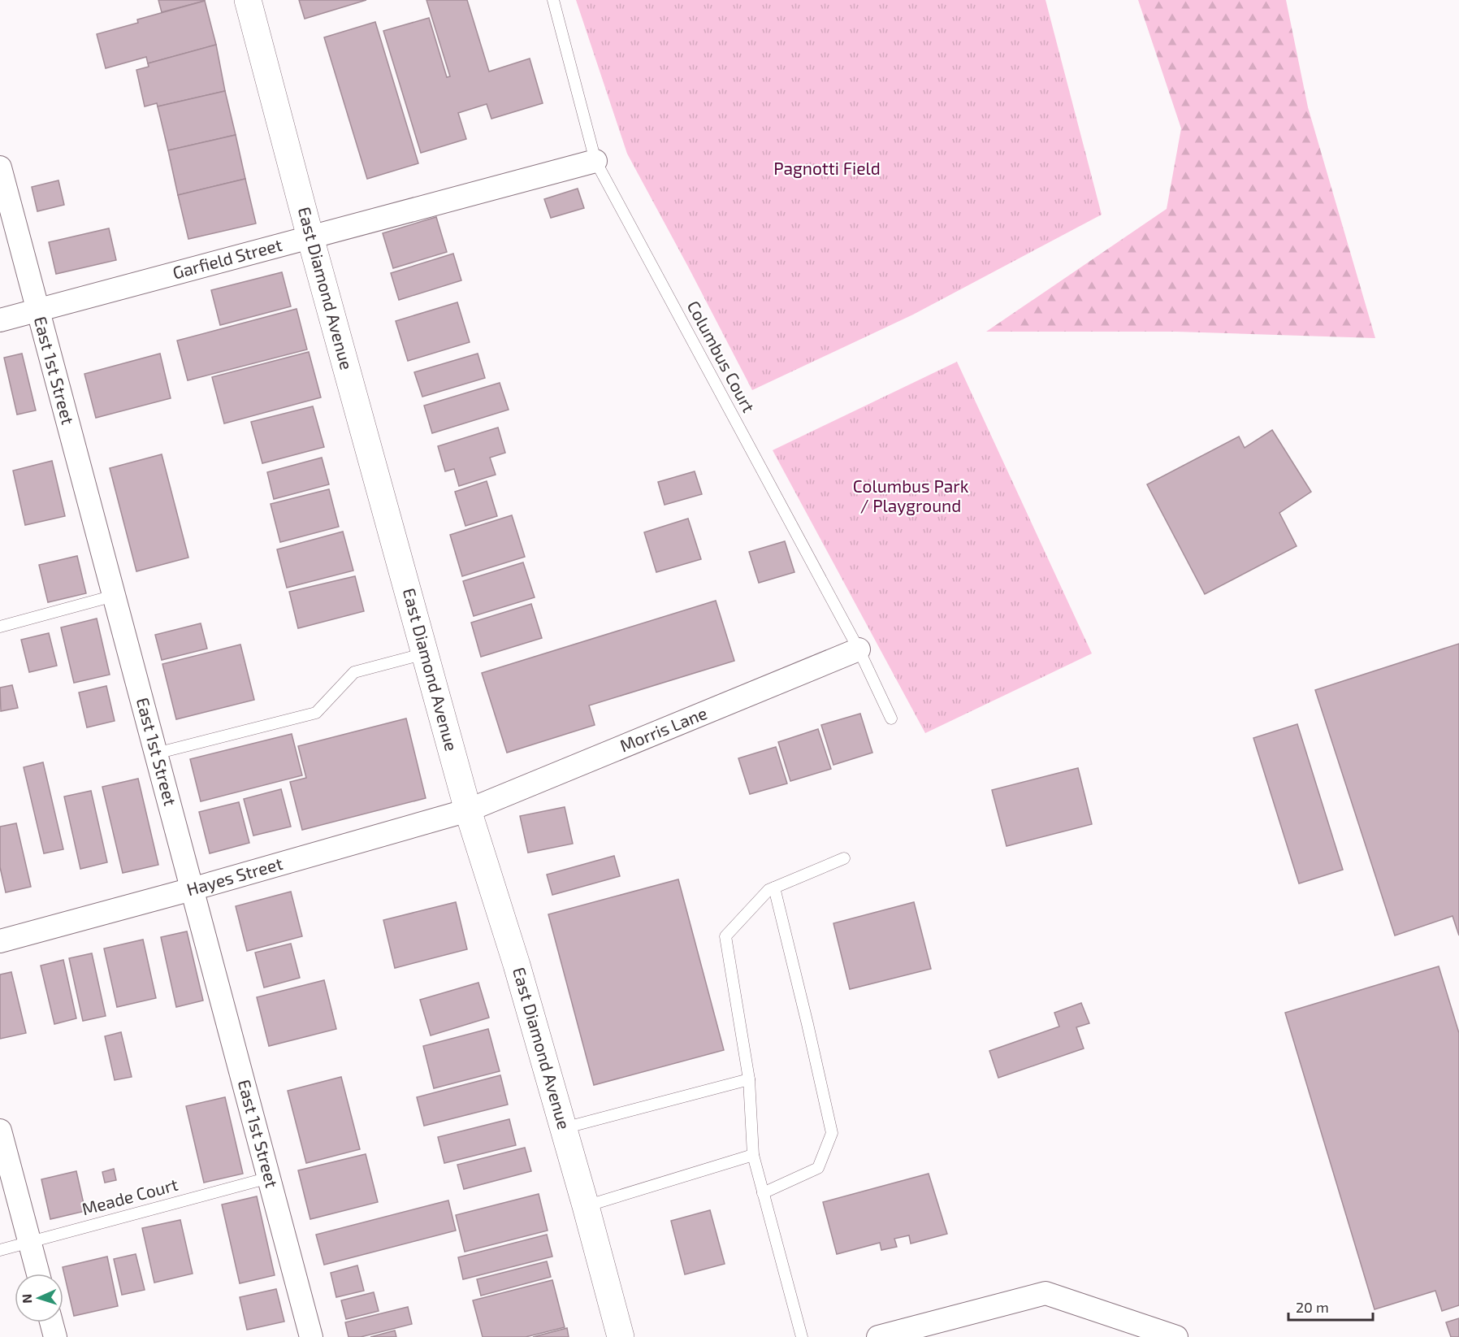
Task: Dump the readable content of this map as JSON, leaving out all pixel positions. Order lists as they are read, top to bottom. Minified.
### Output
{"streets":{"street":["Garfield Street","East Diamond Avenue","East 1st Street","Morris Lane","Hayes Street"],"lane":["Columbus Court","Meade Court"]},"crossings":[["Garfield Street","East Diamond Avenue"],["Garfield Street","Columbus Court"],["Garfield Street","East 1st Street"],["East Diamond Avenue","Morris Lane"],["East Diamond Avenue","Hayes Street"],["Columbus Court","Morris Lane"],["East 1st Street","Hayes Street"],["East 1st Street","Meade Court"],["Morris Lane","Hayes Street"]],"parks":["Pagnotti Field","Columbus Park / Playground"],"scale_bar":"20 m","north":"left"}
